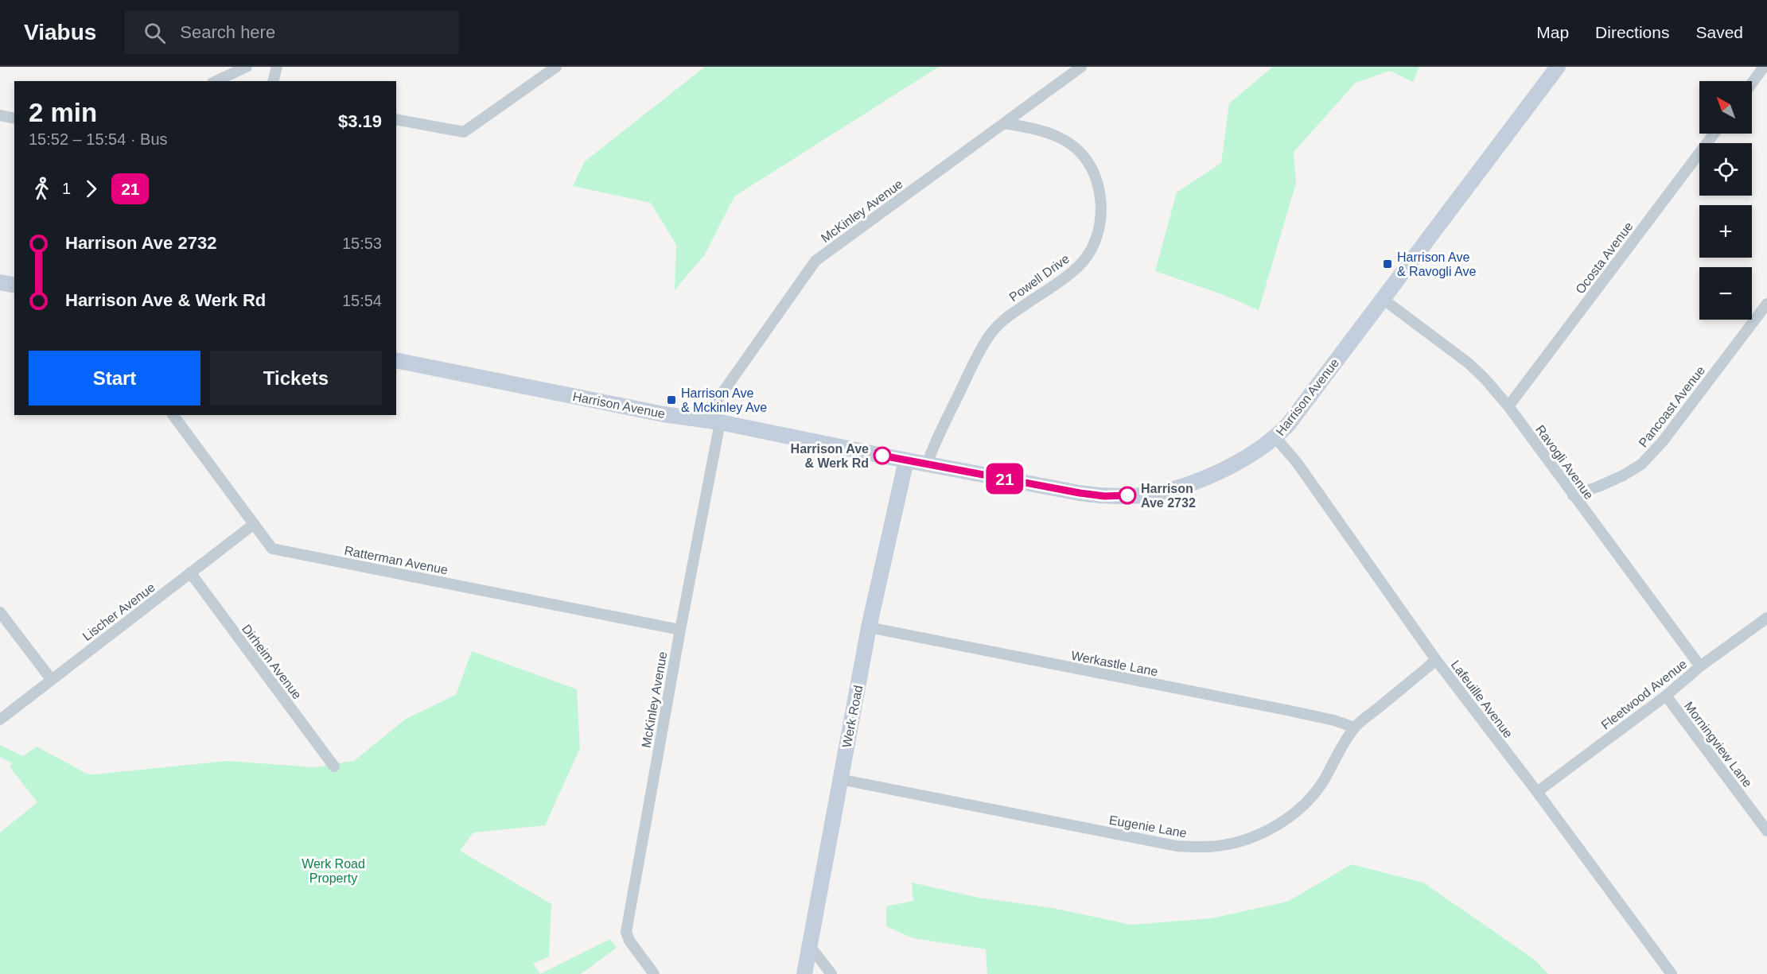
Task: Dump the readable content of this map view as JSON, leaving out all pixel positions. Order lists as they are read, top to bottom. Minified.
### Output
{"streets":{"main road":["Harrison Avenue","Werk Road"],"street":["McKinley Avenue","Ocosta Avenue","Powell Drive","Pancoast Avenue","Ravogli Avenue","Ratterman Avenue","Lischer Avenue","Dirheim Avenue","Werkastle Lane","Fleetwood Avenue","Lafeuille Avenue","Morningview Lane","Eugenie Lane"]},"crossings":[["McKinley Avenue","Powell Drive"],["McKinley Avenue","Harrison Avenue"],["McKinley Avenue","Ratterman Avenue"],["Ocosta Avenue","Ravogli Avenue"],["Powell Drive","Harrison Avenue"],["Harrison Avenue","Ravogli Avenue"],["Harrison Avenue","Lafeuille Avenue"],["Harrison Avenue","Werk Road"],["Pancoast Avenue","Ravogli Avenue"],["Ravogli Avenue","Fleetwood Avenue"],["Ratterman Avenue","Lischer Avenue"],["Lischer Avenue","Dirheim Avenue"],["Werkastle Lane","Werk Road"],["Werkastle Lane","Eugenie Lane"],["Fleetwood Avenue","Lafeuille Avenue"],["Fleetwood Avenue","Morningview Lane"],["Lafeuille Avenue","Eugenie Lane"],["Werk Road","Eugenie Lane"]],"parks":["Werk Road Property"],"places":{"transit":["Harrison Ave & Ravogli Ave","Harrison Ave & Mckinley Ave"],"other":["Harrison Ave & Werk Rd","Harrison Ave 2732"]},"lines":["bus line 21"],"north":"top left","page":{"header":"Viabus","search":"Search here","nav":["Map","Directions","Saved"],"on_map":"21","map_buttons":["+","−"],"heading":["2 min","15:52 – 15:54 · Bus","$3.19"],"legs":["1","21"],"list":[{"name":"Harrison Ave 2732","value":"15:53"},{"name":"Harrison Ave & Werk Rd","value":"15:54"}],"buttons":["Start","Tickets"]}}
